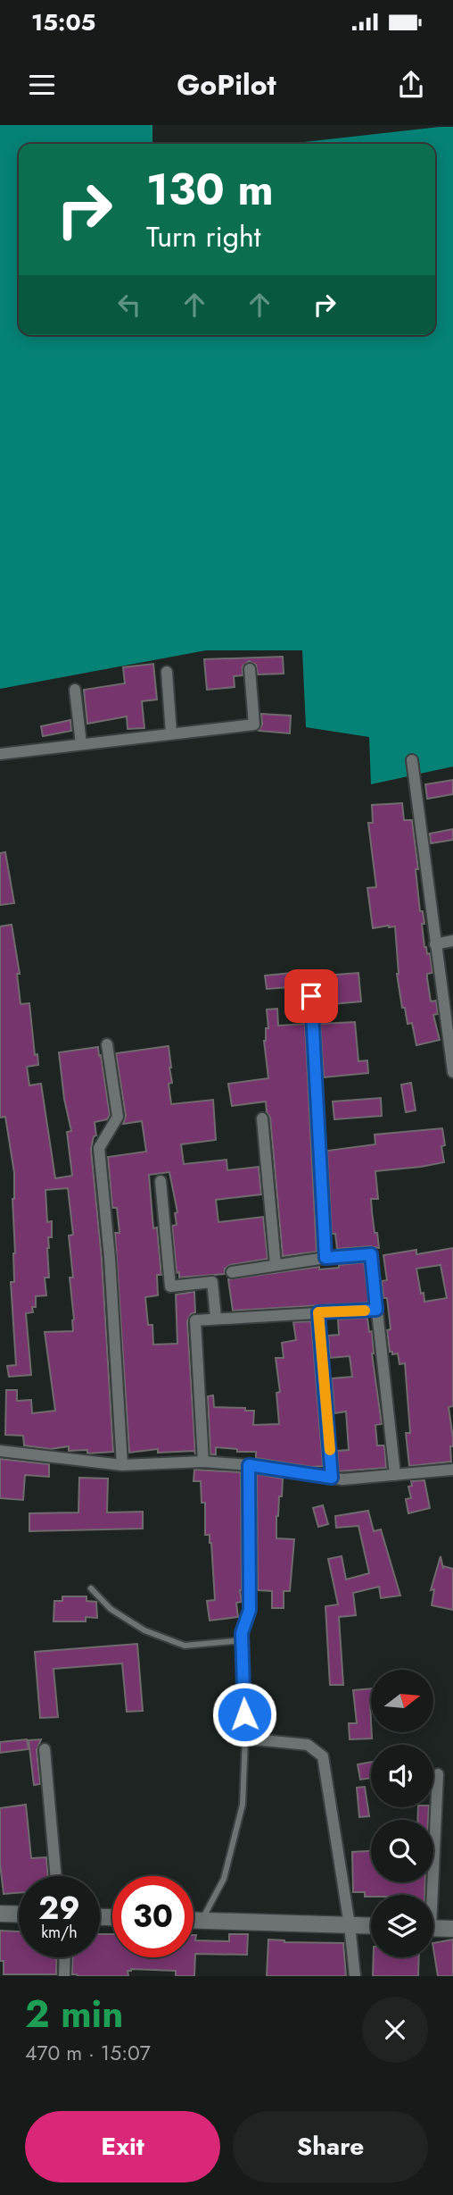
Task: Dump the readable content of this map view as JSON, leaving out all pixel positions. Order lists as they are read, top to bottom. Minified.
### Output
{"north":"right","page":{"status":"15:05","header":"GoPilot","turn":["130 m","Turn right"],"speed":"29 km/h","limit":"30","heading":["2 min","470 m · 15:07"],"buttons":["Exit","Share"]}}
